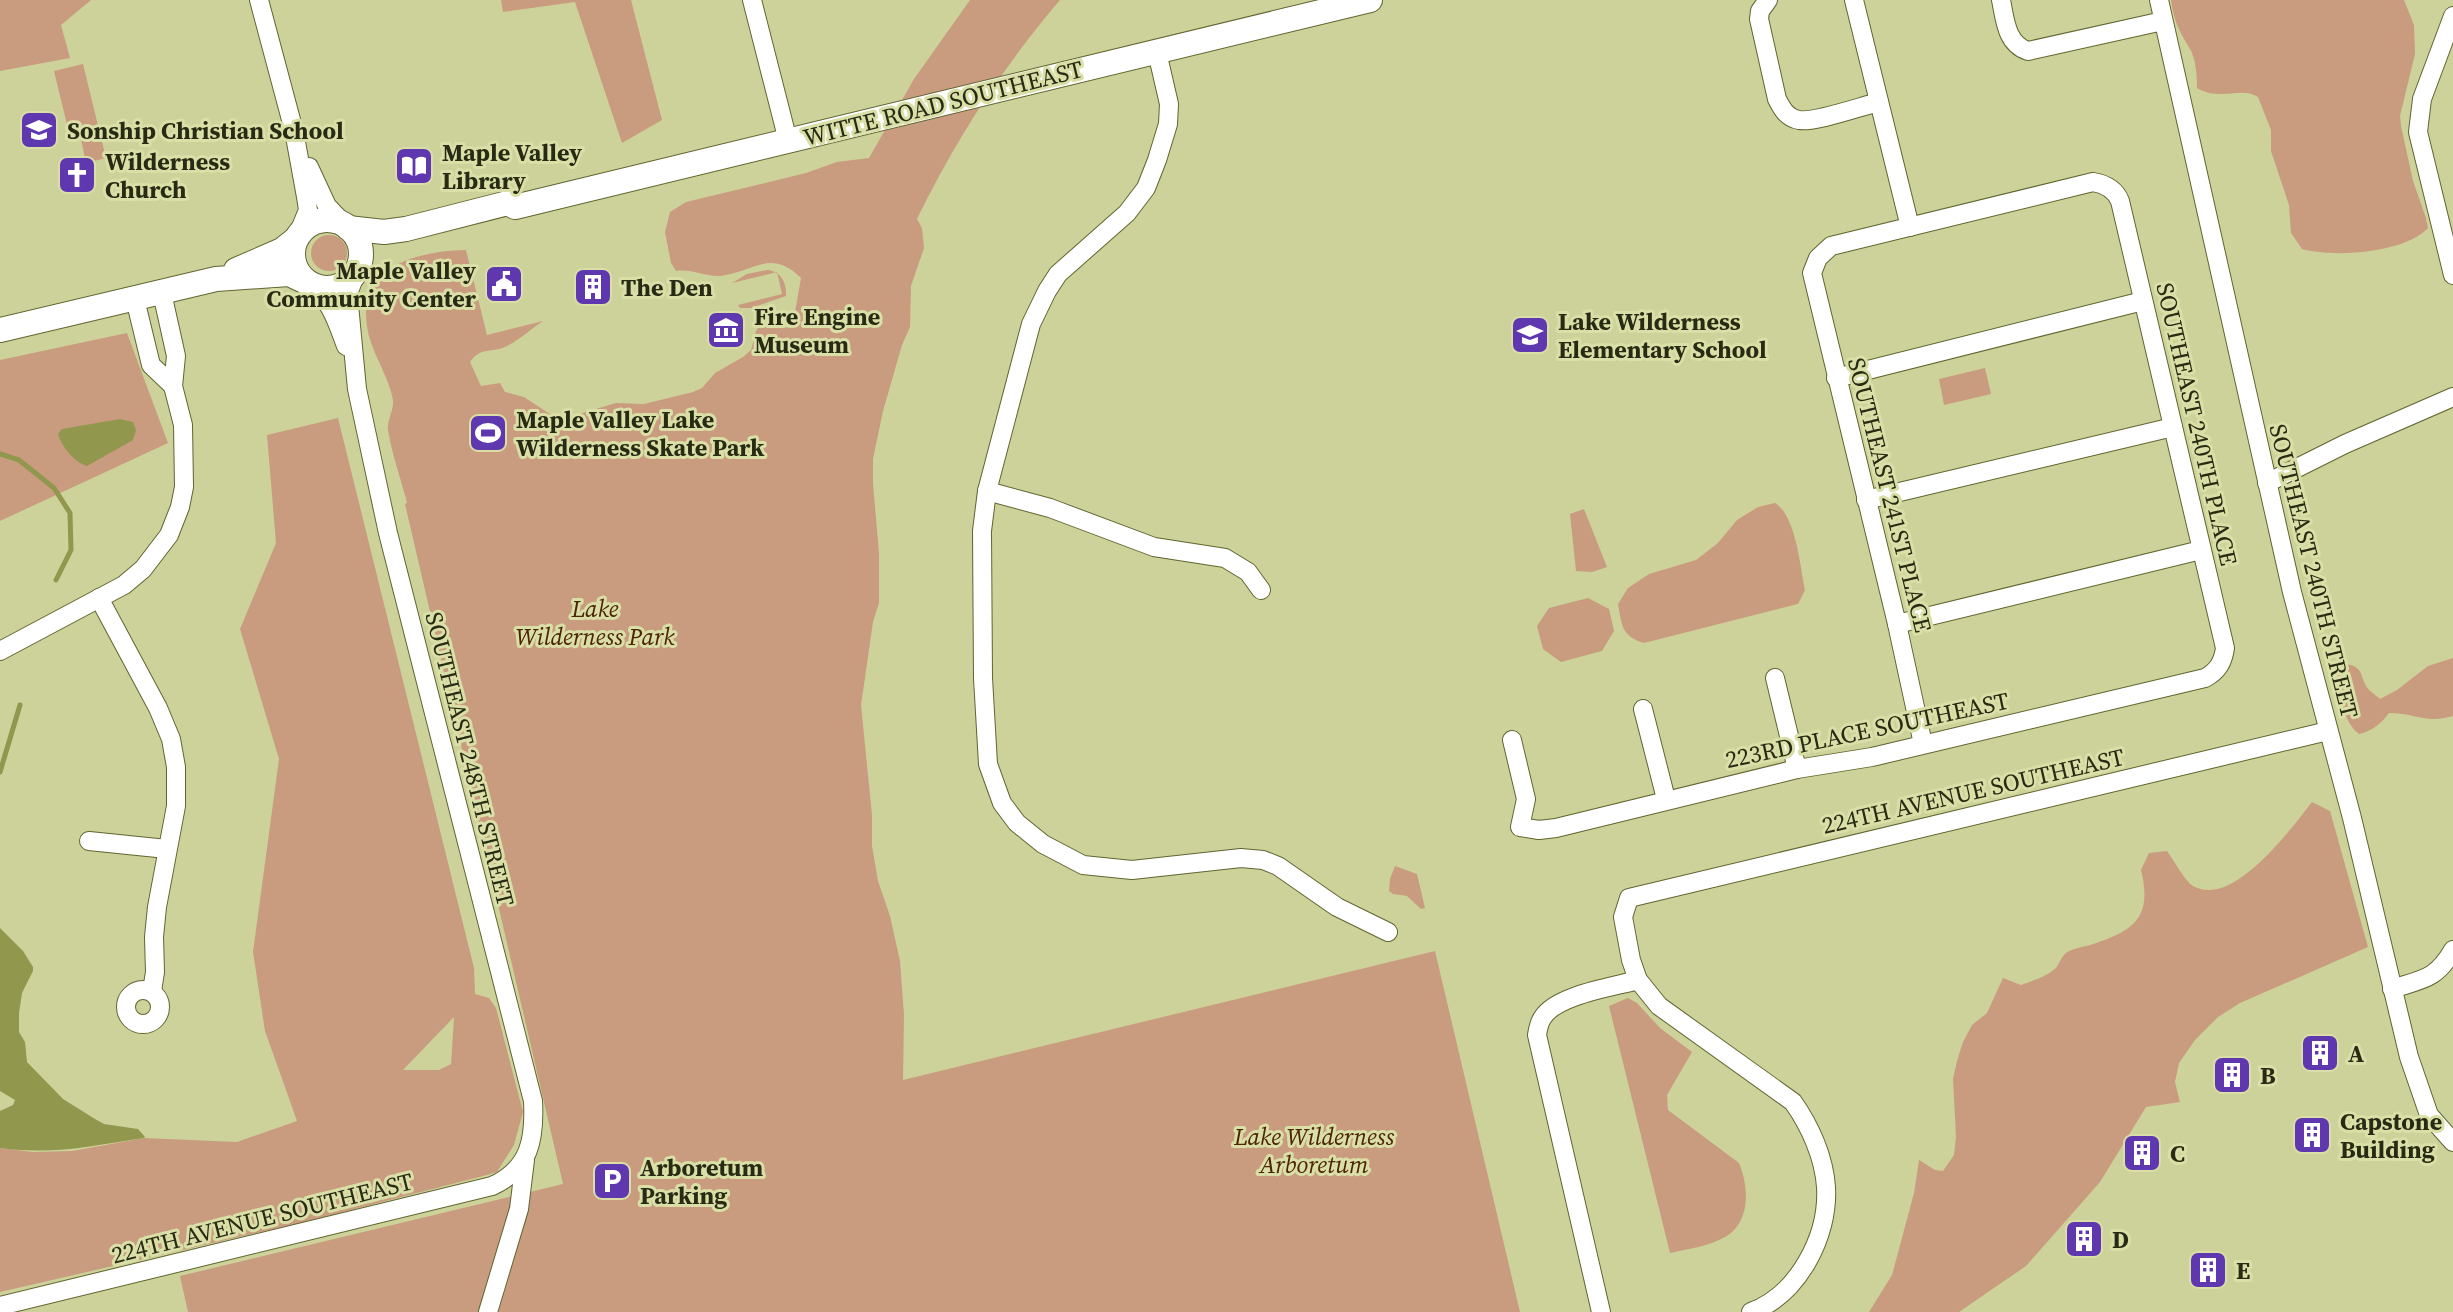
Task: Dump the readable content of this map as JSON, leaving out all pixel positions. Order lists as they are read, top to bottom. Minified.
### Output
{"streets":{"street":["WITTE ROAD SOUTHEAST","SOUTHEAST 240TH PLACE","SOUTHEAST 241ST PLACE","SOUTHEAST 240TH STREET","223RD PLACE SOUTHEAST","SOUTHEAST 248TH STREET","224TH AVENUE SOUTHEAST"]},"crossings":[["WITTE ROAD SOUTHEAST","SOUTHEAST 248TH STREET"],["SOUTHEAST 240TH PLACE","SOUTHEAST 241ST PLACE"],["SOUTHEAST 240TH PLACE","223RD PLACE SOUTHEAST"],["SOUTHEAST 241ST PLACE","223RD PLACE SOUTHEAST"],["SOUTHEAST 240TH STREET","224TH AVENUE SOUTHEAST"],["SOUTHEAST 248TH STREET","224TH AVENUE SOUTHEAST"]],"parks":["Lake Wilderness Park","Lake Wilderness Arboretum"],"places":{"school or university":["Sonship Christian School","Lake Wilderness Elementary School"],"library":["Maple Valley Library"],"church":["Wilderness Church"],"public building":["Maple Valley Community Center"],"building":["The Den","A","B","Capstone Building","C","D","E"],"museum":["Fire Engine Museum"],"sports":["Maple Valley Lake Wilderness Skate Park"],"parking":["Arboretum Parking"]}}
